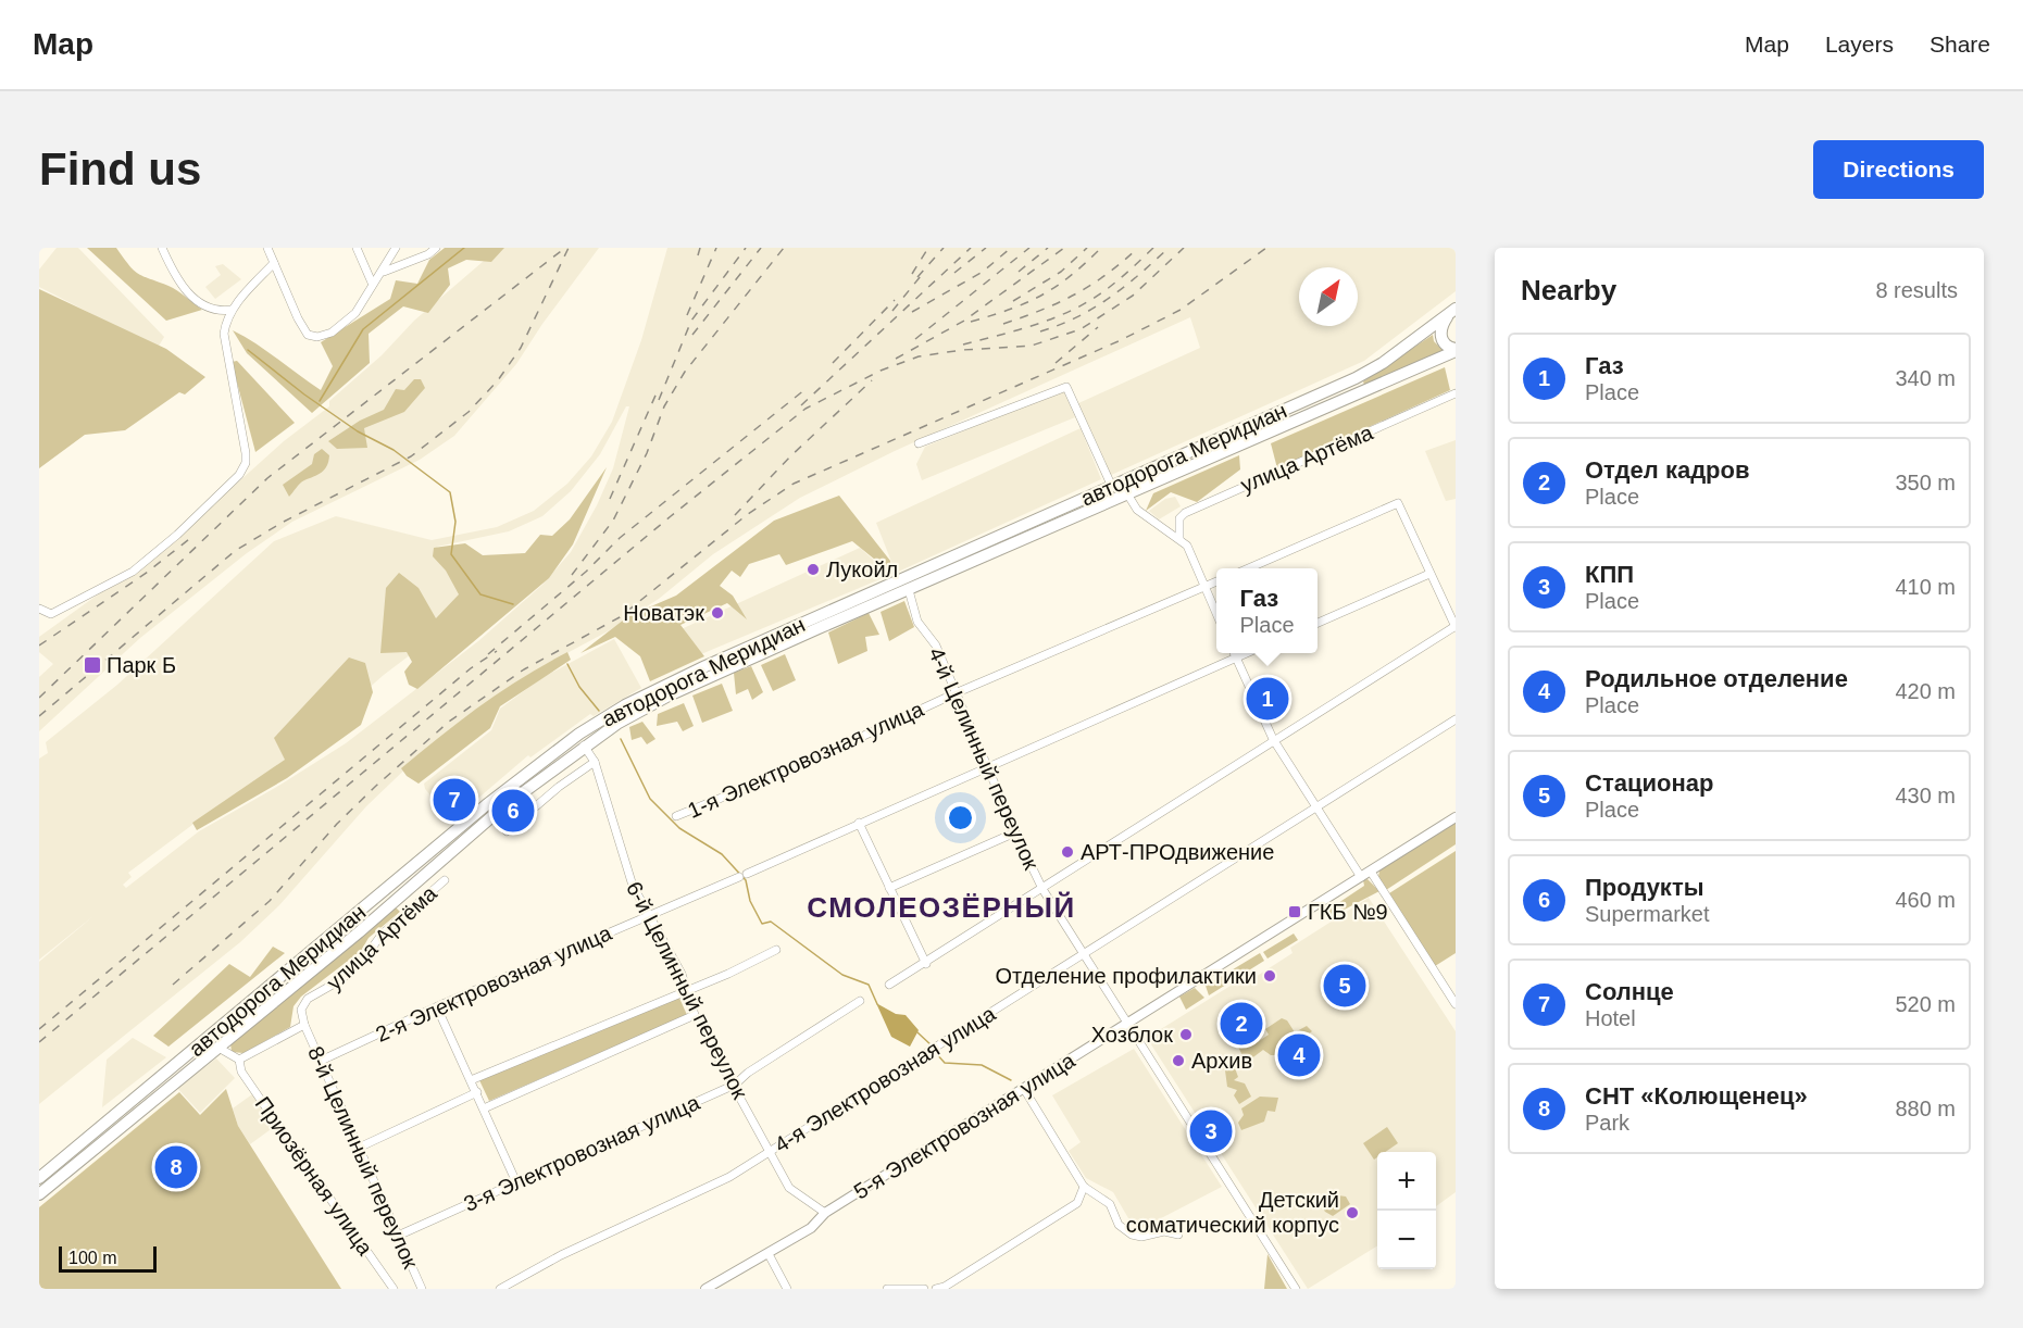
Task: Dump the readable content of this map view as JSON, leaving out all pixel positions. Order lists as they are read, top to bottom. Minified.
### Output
{"streets":{"main road":["автодорога Меридиан"],"street":["улица Артёма","4-й Целинный переулок","1-я Электровозная улица","2-я Электровозная улица","6-й Целинный переулок","4-я Электровозная улица","5-я Электровозная улица","3-я Электровозная улица","8-й Целинный переулок","Приозёрная улица"]},"crossings":[["автодорога Меридиан","4-й Целинный переулок"],["автодорога Меридиан","6-й Целинный переулок"],["улица Артёма","8-й Целинный переулок"],["4-й Целинный переулок","1-я Электровозная улица"],["4-й Целинный переулок","2-я Электровозная улица"],["4-й Целинный переулок","4-я Электровозная улица"],["4-й Целинный переулок","5-я Электровозная улица"],["2-я Электровозная улица","6-й Целинный переулок"],["2-я Электровозная улица","8-й Целинный переулок"],["6-й Целинный переулок","4-я Электровозная улица"],["6-й Целинный переулок","5-я Электровозная улица"],["6-й Целинный переулок","3-я Электровозная улица"],["3-я Электровозная улица","8-й Целинный переулок"]],"districts":["СМОЛЕОЗЁРНЫЙ"],"places":{"other":["Лукойл","Новатэк","АРТ-ПРОдвижение","Отделение профилактики","Хозблок","Архив","Детский соматический корпус"],"transit":["Парк Б","ГКБ №9"]},"scale_bar":"100 m","north":"top right","page":{"header":"Map","nav":["Map","Layers","Share"],"buttons":"Directions","title":"Find us","heading":["Nearby","8 results"],"list":[{"mark":"1","name":"Газ","note":"Place","value":"340 m"},{"mark":"2","name":"Отдел кадров","note":"Place","value":"350 m"},{"mark":"3","name":"КПП","note":"Place","value":"410 m"},{"mark":"4","name":"Родильное отделение","note":"Place","value":"420 m"},{"mark":"5","name":"Стационар","note":"Place","value":"430 m"},{"mark":"6","name":"Продукты","note":"Supermarket","value":"460 m"},{"mark":"7","name":"Солнце","note":"Hotel","value":"520 m"},{"mark":"8","name":"СНТ «Колющенец»","note":"Park","value":"880 m"}],"popup":["Газ","Place"],"pins":["1","7","6","5","2","4","3","8"],"map_buttons":["+","−"],"scale":"100 m"}}
